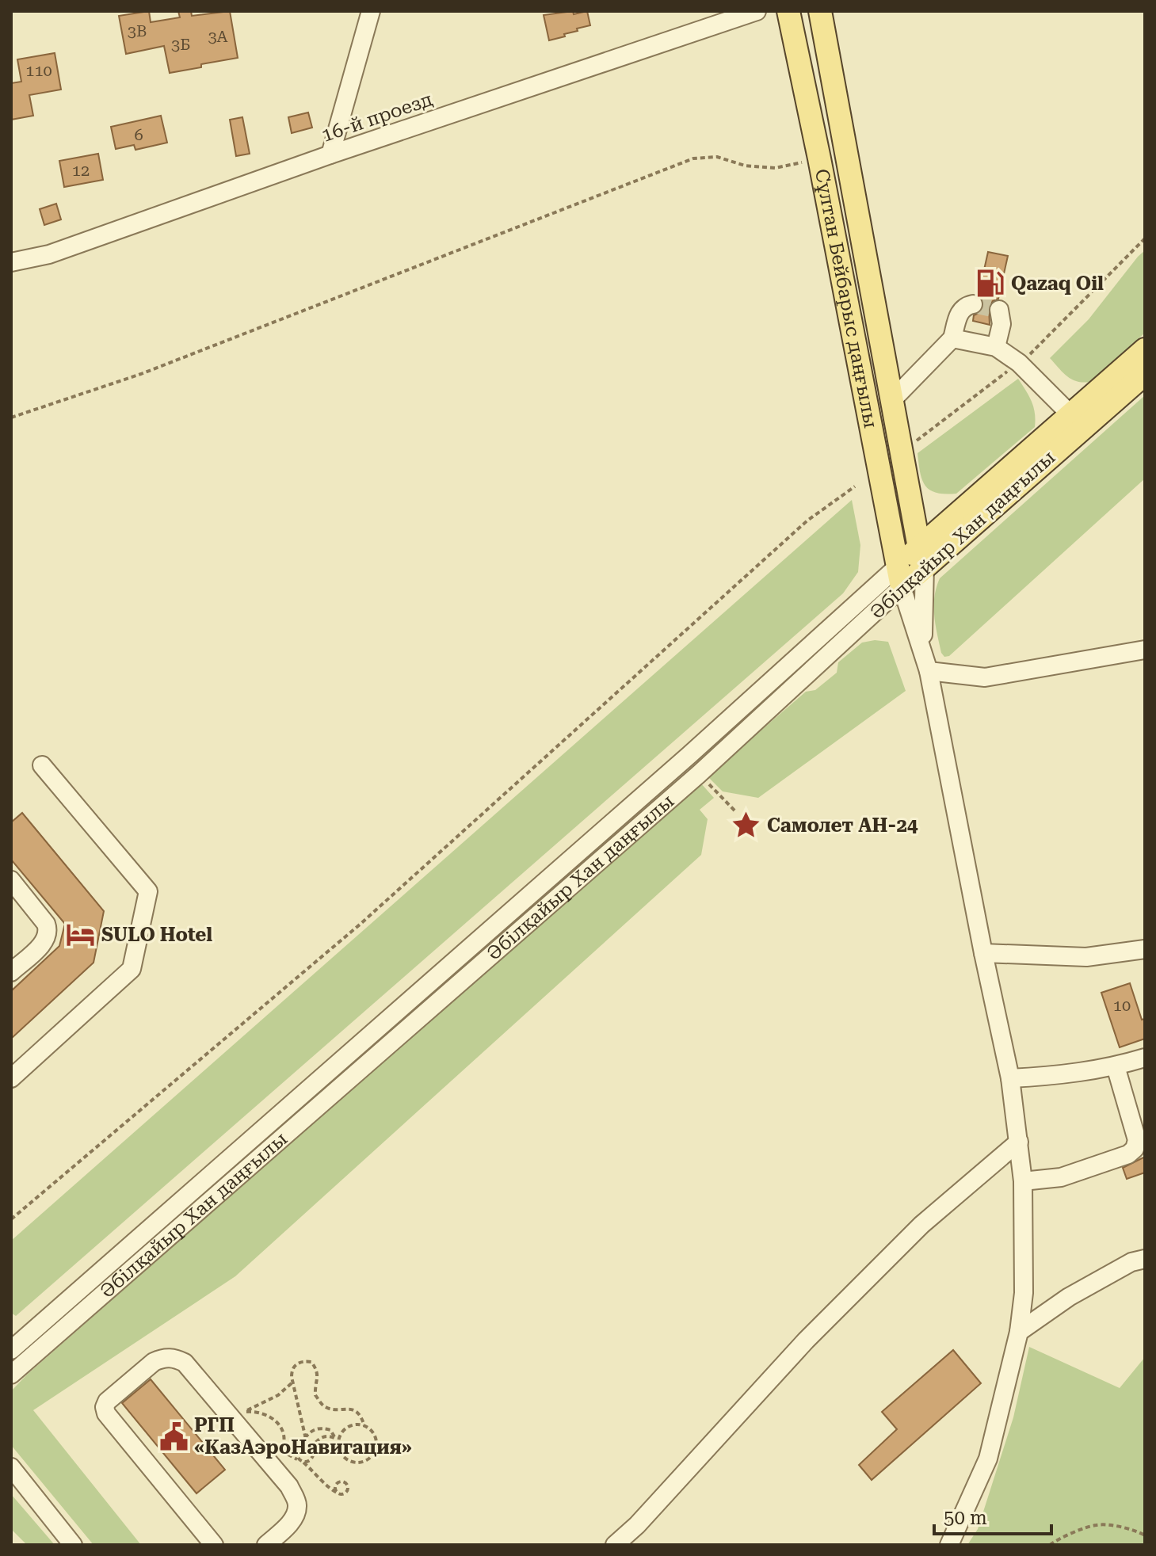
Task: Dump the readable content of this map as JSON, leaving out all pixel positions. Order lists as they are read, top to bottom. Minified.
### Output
{"streets":{"main road":["Сұлтан Бейбарыс даңғылы","Әбілқайыр Хан даңғылы"],"street":["16-й проезд"]},"crossings":[["Сұлтан Бейбарыс даңғылы","Әбілқайыр Хан даңғылы"]],"places":{"fuel station":["Qazaq Oil"],"place":["Самолет АН-24"],"hotel":["SULO Hotel"],"public building":["РГП «КазАэроНавигация»"]},"house_numbers":["3В","3А","3Б","110","6","12","10"],"scale_bar":"50 m"}
